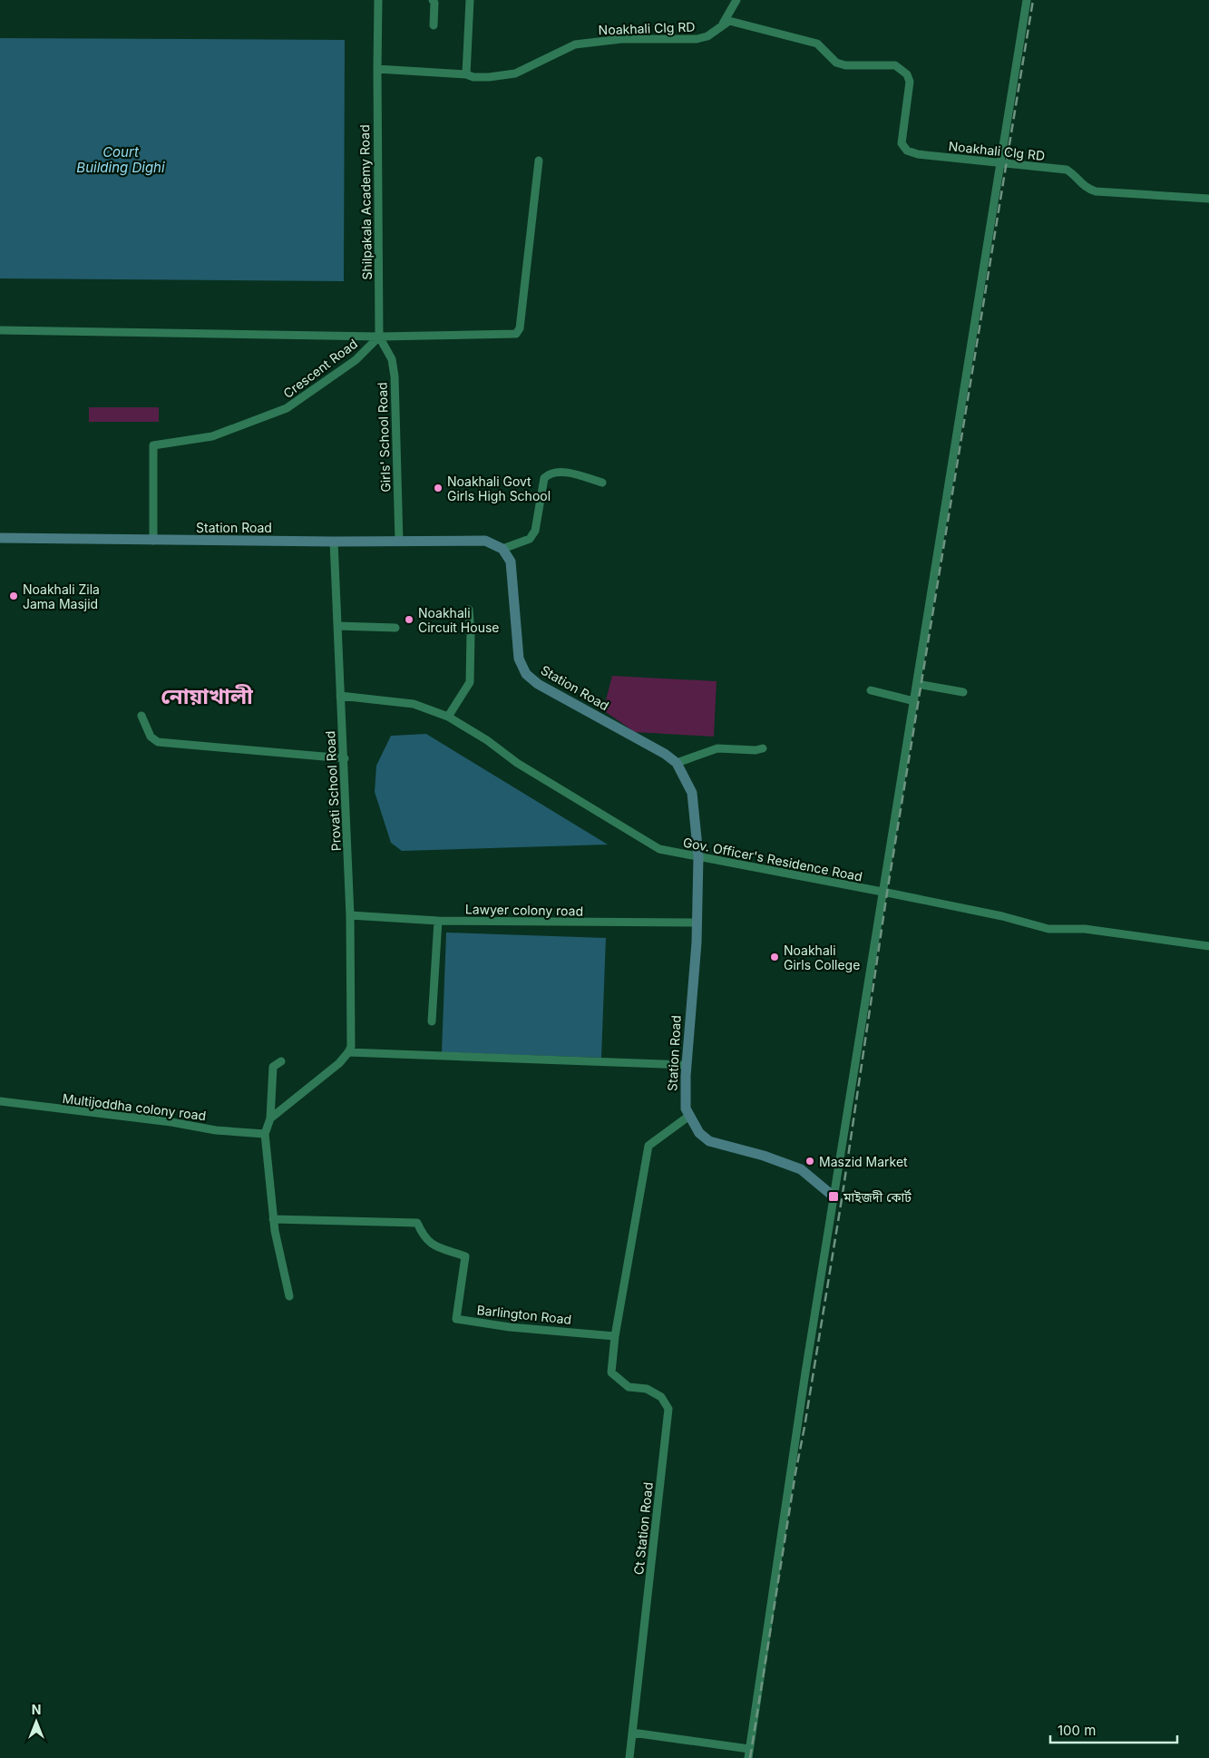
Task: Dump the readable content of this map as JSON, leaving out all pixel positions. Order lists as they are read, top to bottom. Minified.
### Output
{"streets":{"street":["Noakhali Clg RD","Shilpakala Academy Road","Crescent Road","Girls' School Road","Station Road","Provati School Road","Gov. Officer's Residence Road","Lawyer colony road","Multijoddha colony road","Barlington Road","Ct Station Road"]},"crossings":[["Noakhali Clg RD","Shilpakala Academy Road"],["Shilpakala Academy Road","Crescent Road"],["Shilpakala Academy Road","Girls' School Road"],["Crescent Road","Girls' School Road"],["Crescent Road","Station Road"],["Girls' School Road","Station Road"],["Station Road","Provati School Road"],["Station Road","Gov. Officer's Residence Road"],["Station Road","Lawyer colony road"],["Provati School Road","Gov. Officer's Residence Road"],["Provati School Road","Lawyer colony road"],["Barlington Road","Ct Station Road"]],"districts":["নোয়াখালী"],"water":["Court Building Dighi"],"places":{"other":["Noakhali Govt Girls High School","Noakhali Zila Jama Masjid","Noakhali Circuit House","Noakhali Girls College","Maszid Market"],"transit":["মাইজদী কোর্ট"]},"scale_bar":"100 m","north":"top"}
